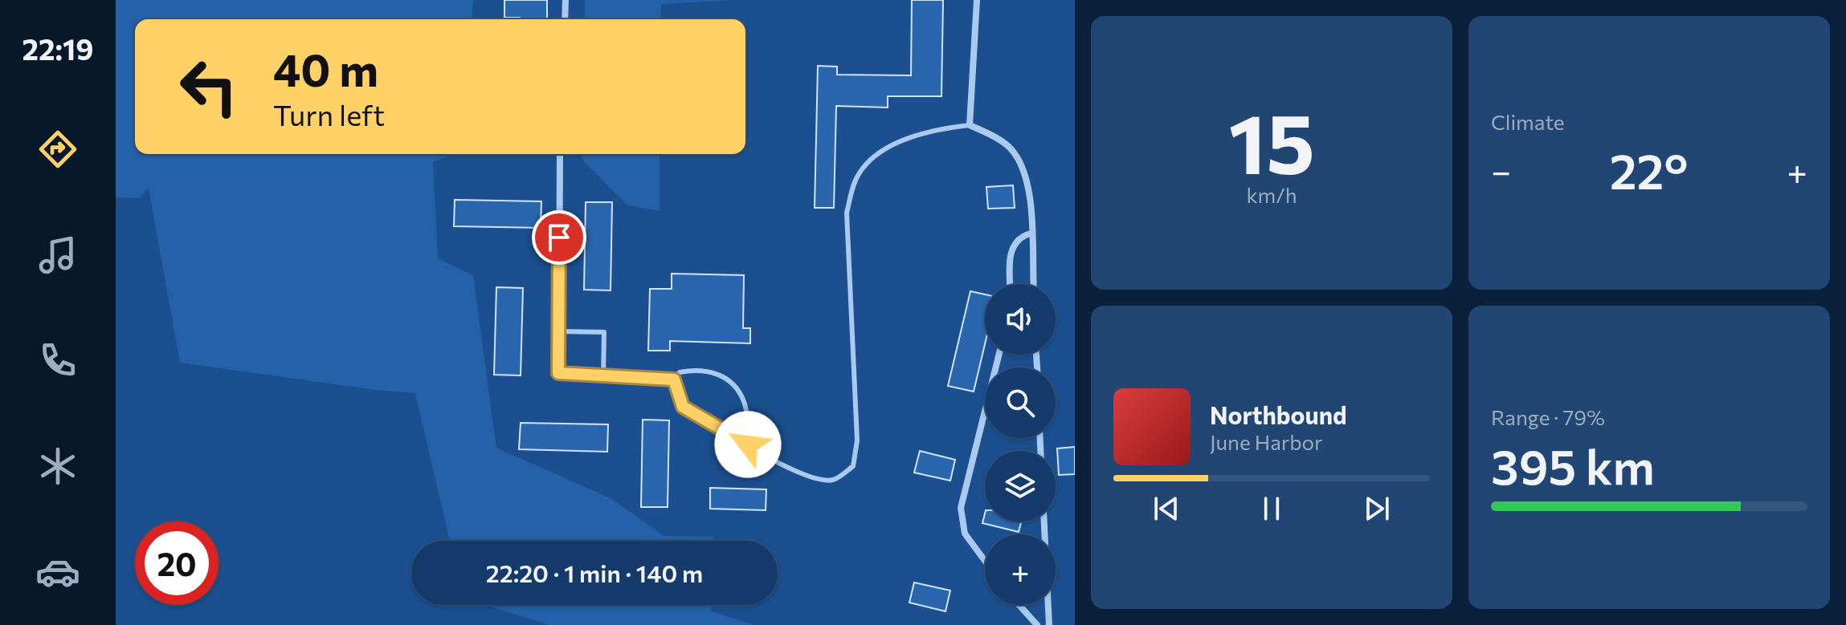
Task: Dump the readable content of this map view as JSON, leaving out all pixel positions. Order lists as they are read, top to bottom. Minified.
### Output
{"page":{"tabs":"22:19","tile":[["15","km/h"],"Climate",["Range · 79%","395 km"]],"turn":["40 m","Turn left"],"heat":["−","22°","+"],"map_buttons":"+","song":["Northbound","June Harbor"],"limit":"20","trip":"22:20 · 1 min · 140 m"}}
